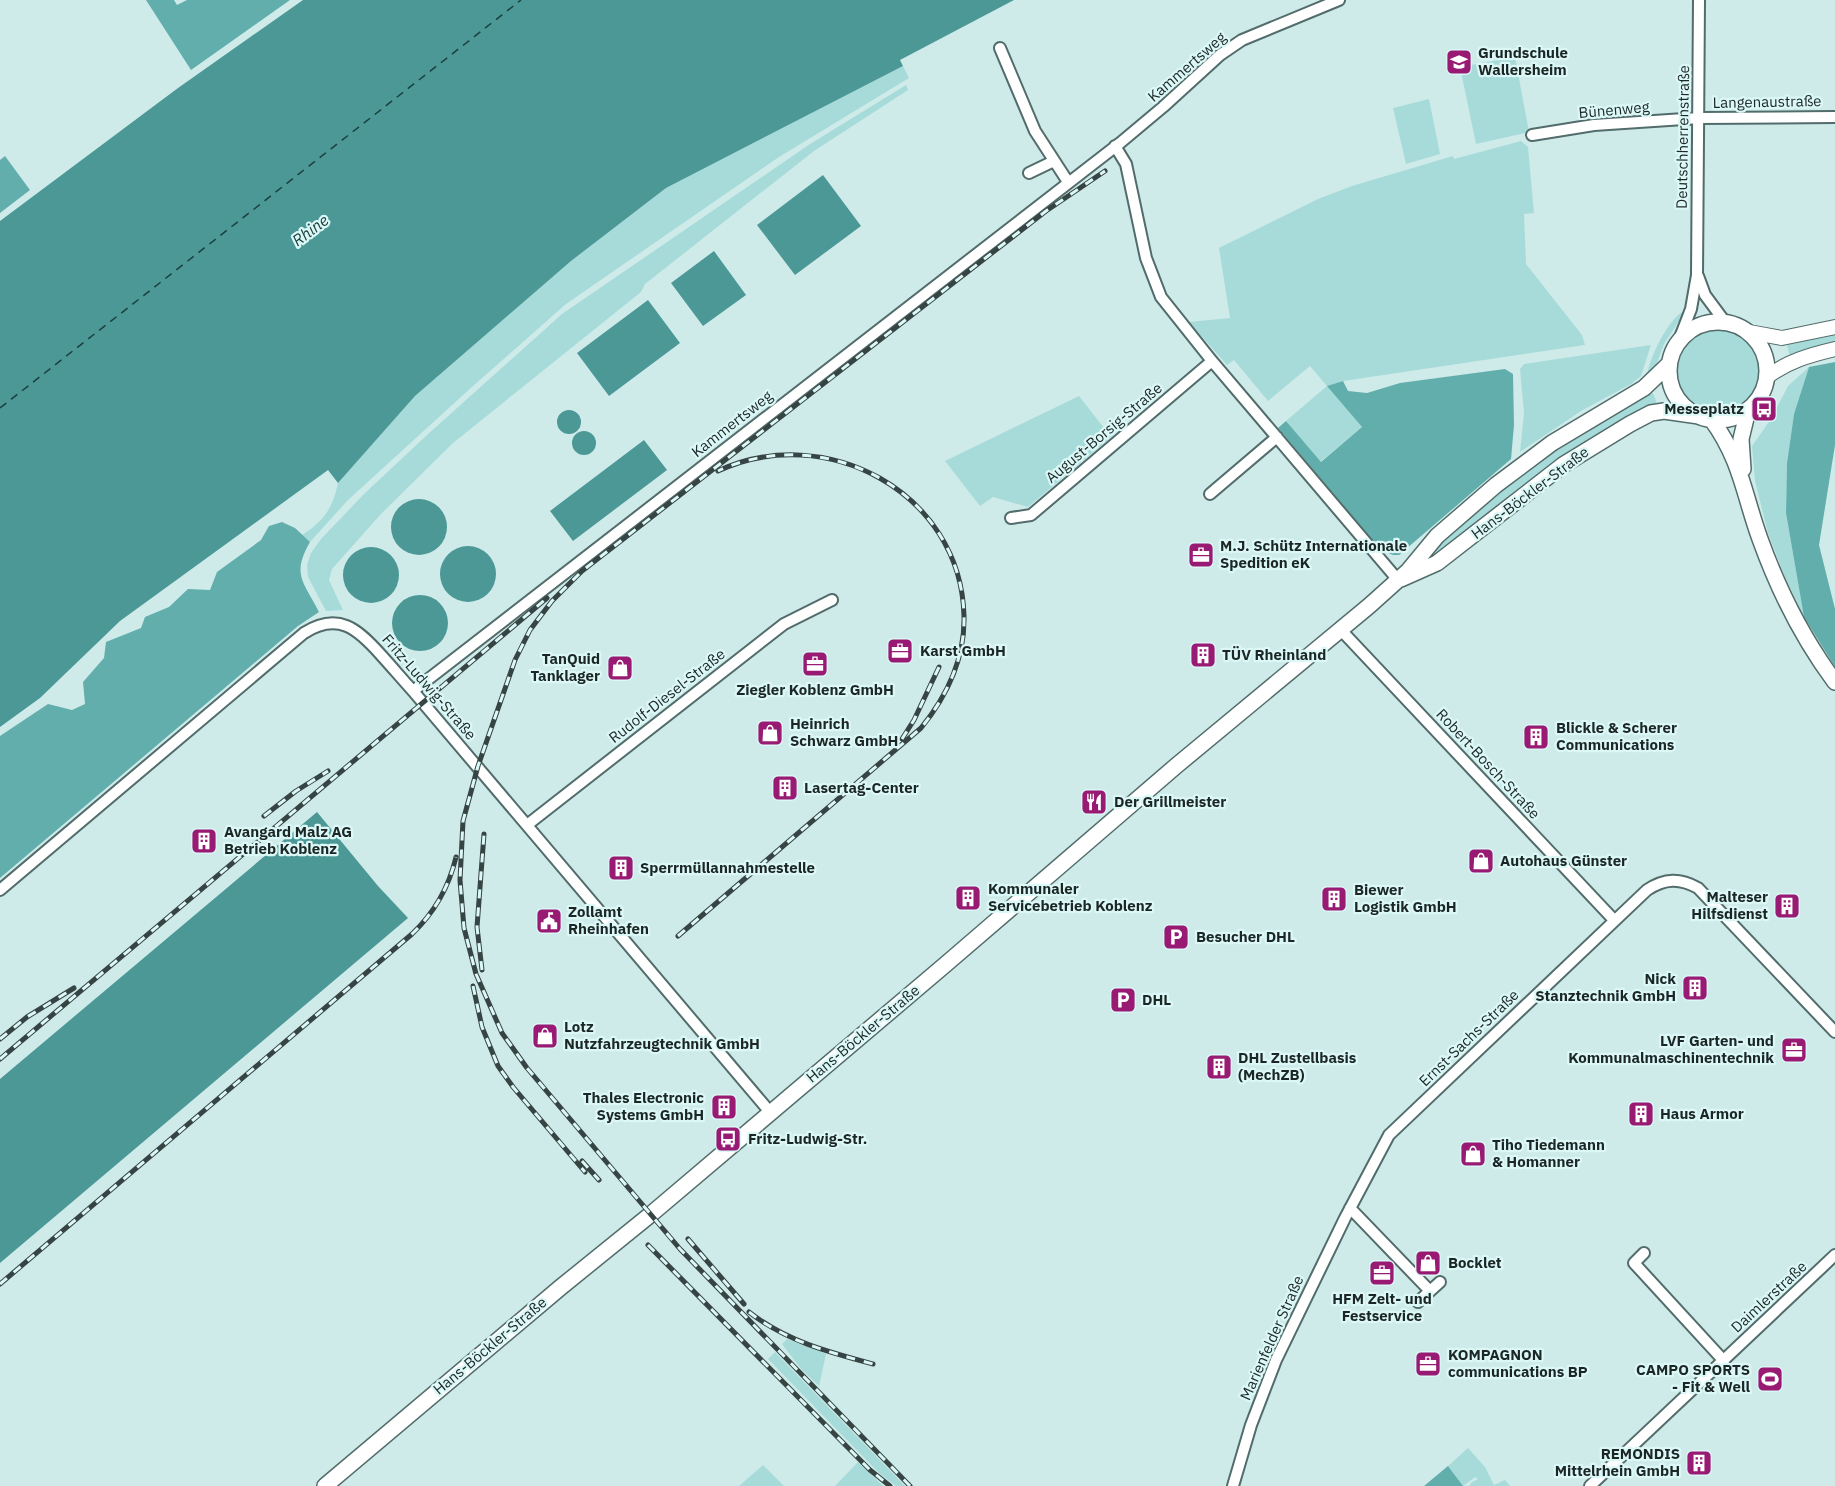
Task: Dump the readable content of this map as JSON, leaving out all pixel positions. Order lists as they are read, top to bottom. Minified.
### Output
{"streets":{"main road":["Hans-Böckler-Straße"],"street":["Kammertsweg","Langenaustraße","Bünenweg","Deutschherrenstraße","August-Borsig-Straße","Fritz-Ludwig-Straße","Rudolf-Diesel-Straße","Robert-Bosch-Straße","Ernst-Sachs-Straße","Daimlerstraße","Marienfelder Straße"]},"crossings":[["Kammertsweg","Fritz-Ludwig-Straße"],["Langenaustraße","Bünenweg"],["Langenaustraße","Deutschherrenstraße"],["Bünenweg","Deutschherrenstraße"],["Deutschherrenstraße","Hans-Böckler-Straße"],["Hans-Böckler-Straße","Fritz-Ludwig-Straße"],["Hans-Böckler-Straße","Robert-Bosch-Straße"],["Fritz-Ludwig-Straße","Rudolf-Diesel-Straße"],["Robert-Bosch-Straße","Ernst-Sachs-Straße"],["Ernst-Sachs-Straße","Marienfelder Straße"]],"water":["Rhine"],"places":{"school or university":["Grundschule Wallersheim"],"bus stop":["Messeplatz","Fritz-Ludwig-Str."],"office":["M.J. Schütz Internationale Spedition eK","Karst GmbH","Ziegler Koblenz GmbH","LVF Garten- und Kommunalmaschinentechnik","HFM Zelt- und Festservice","KOMPAGNON communications BP"],"building":["TÜV Rheinland","Blickle & Scherer Communications","Lasertag-Center","Avangard Malz AG Betrieb Koblenz","Sperrmüllannahmestelle","Kommunaler Servicebetrieb Koblenz","Biewer Logistik GmbH","Malteser Hilfsdienst","Nick Stanztechnik GmbH","DHL Zustellbasis (MechZB)","Thales Electronic Systems GmbH","Haus Armor","REMONDIS Mittelrhein GmbH"],"shop":["TanQuid Tanklager","Heinrich Schwarz GmbH","Autohaus Günster","Lotz Nutzfahrzeugtechnik GmbH","Tiho Tiedemann & Homanner","Bocklet"],"restaurant":["Der Grillmeister"],"public building":["Zollamt Rheinhafen"],"parking":["Besucher DHL","DHL"],"sports":["CAMPO SPORTS - Fit & Well"]}}
